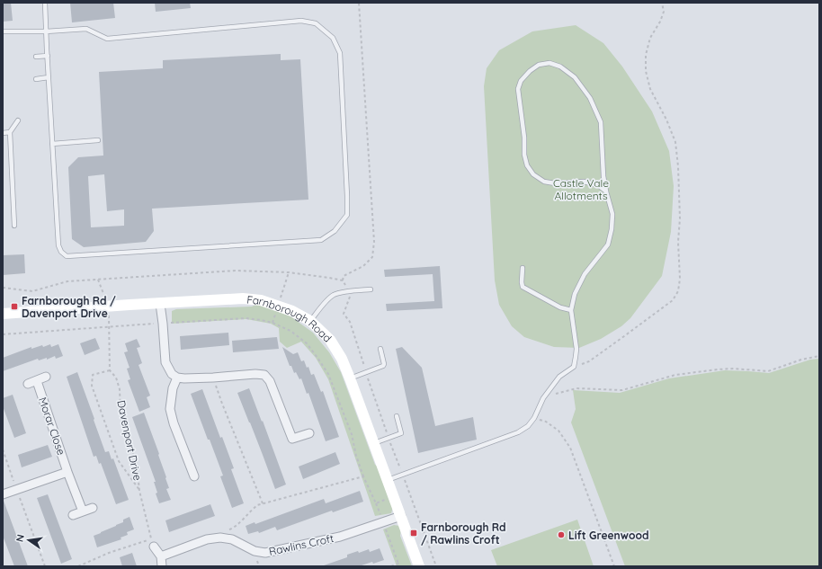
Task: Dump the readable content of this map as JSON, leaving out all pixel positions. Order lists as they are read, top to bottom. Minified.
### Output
{"streets":{"street":["Farnborough Road","Morar Close","Rawlins Croft"],"path":["Davenport Drive"]},"crossings":[["Farnborough Road","Davenport Drive"],["Farnborough Road","Rawlins Croft"]],"parks":["Castle Vale Allotments"],"places":{"transit":["Farnborough Rd / Davenport Drive","Farnborough Rd / Rawlins Croft"],"other":["Lift Greenwood"]},"north":"left"}
